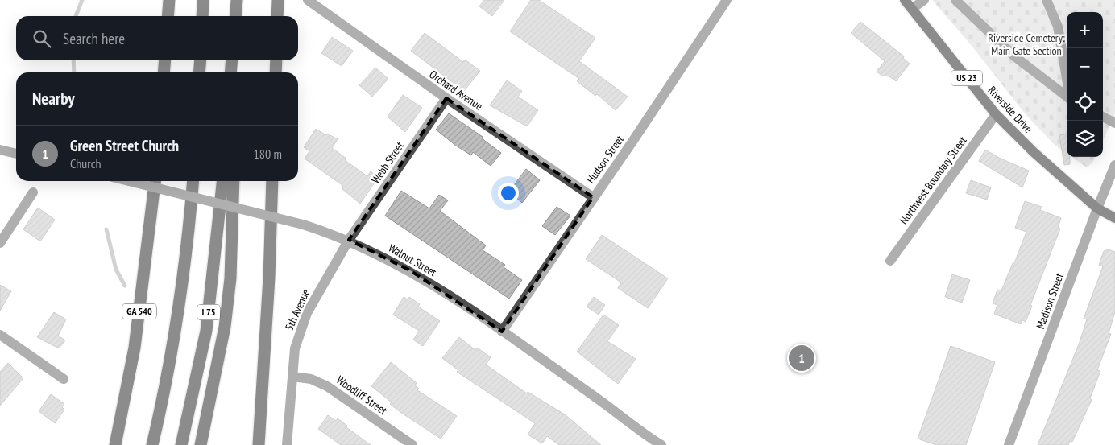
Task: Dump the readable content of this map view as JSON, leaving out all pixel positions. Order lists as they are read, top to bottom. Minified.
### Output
{"streets":{"highway":["GA 540","I 75"],"main road":["US 23","Riverside Drive"],"street":["Orchard Avenue","Hudson Street","Webb Street","Northwest Boundary Street","Walnut Street","Madison Street","5th Avenue","Woodliff Street"]},"crossings":[["Orchard Avenue","Hudson Street"],["Orchard Avenue","Webb Street"],["Riverside Drive","Northwest Boundary Street"],["Riverside Drive","Madison Street"],["Hudson Street","Walnut Street"],["Webb Street","Walnut Street"],["Webb Street","5th Avenue"],["Walnut Street","5th Avenue"],["5th Avenue","Woodliff Street"]],"parks":["Riverside Cemetery: Main Gate Section"],"page":{"map_buttons":["+","−"],"search":"Search here","heading":"Nearby","list":[{"mark":"1","name":"Green Street Church","note":"Church","value":"180 m"}],"pins":"1"}}
